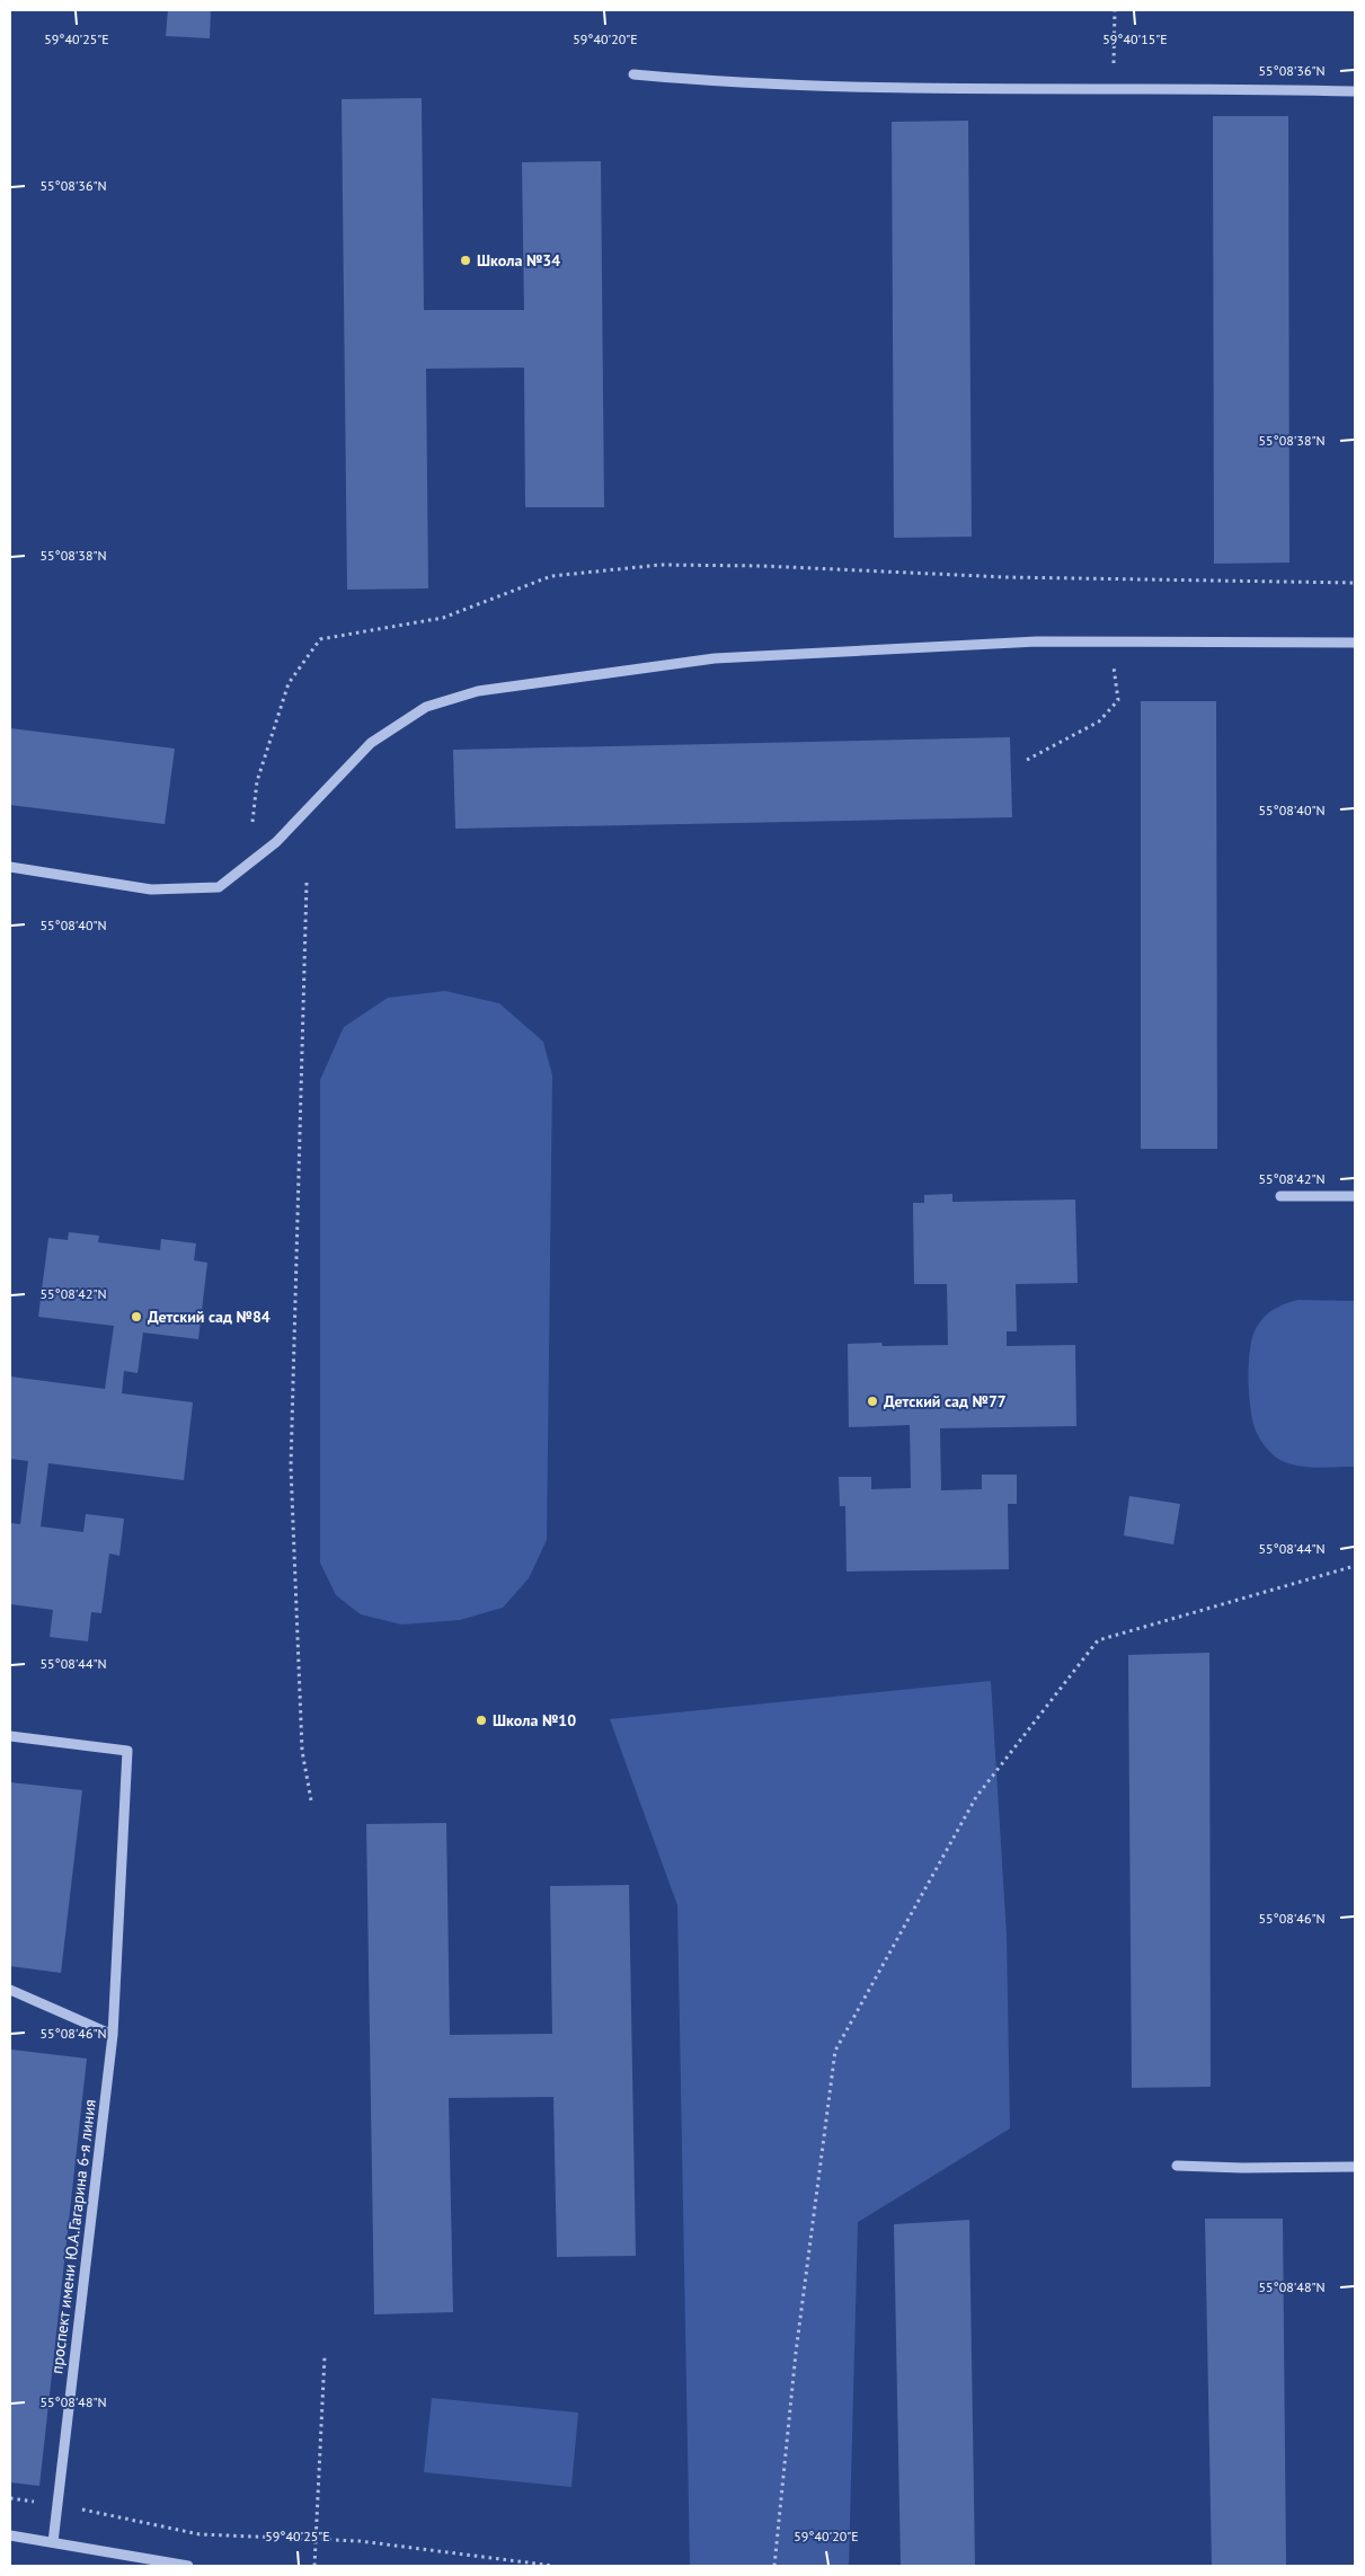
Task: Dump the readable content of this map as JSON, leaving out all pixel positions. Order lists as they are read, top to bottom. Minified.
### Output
{"streets":{"street":["проспект имени Ю.А.Гагарина 6-я линия"]},"places":["Школа №34","Детский сад №84","Детский сад №77","Школа №10"],"coordinates":["59°40'25\"E","59°40'20\"E","59°40'15\"E","55°08'36\"N","55°08'38\"N","55°08'40\"N","55°08'42\"N","55°08'44\"N","55°08'46\"N","55°08'48\"N"]}
